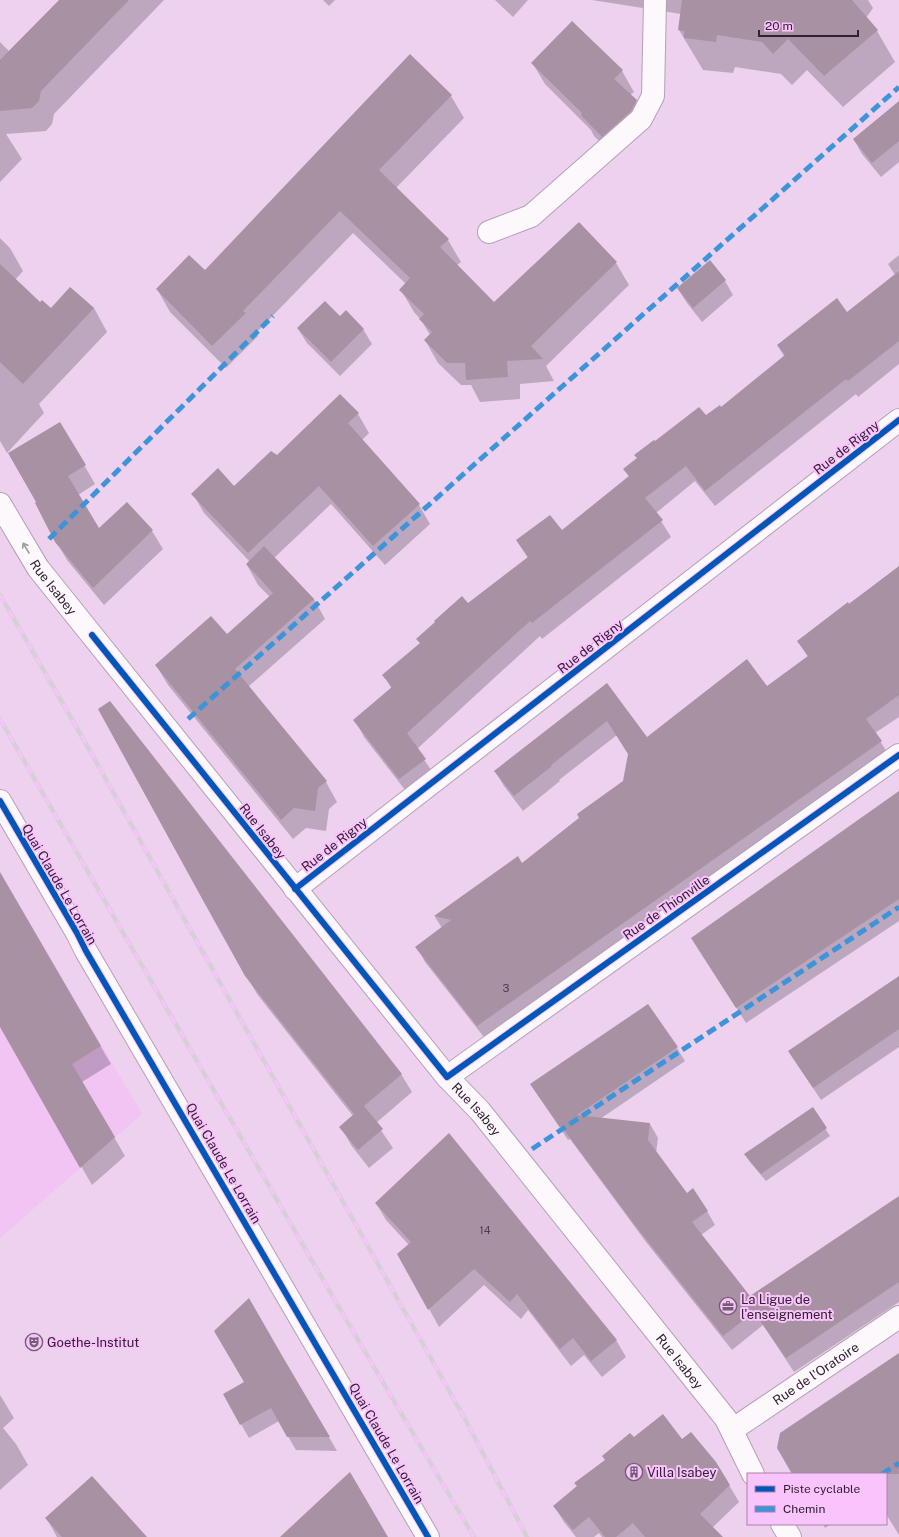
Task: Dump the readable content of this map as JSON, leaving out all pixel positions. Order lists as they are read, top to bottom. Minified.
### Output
{"streets":{"street":["Rue de Rigny","Rue Isabey","Quai Claude Le Lorrain","Rue de Thionville","Rue de l'Oratoire"]},"crossings":[["Rue de Rigny","Rue Isabey"],["Rue Isabey","Rue de Thionville"],["Rue Isabey","Rue de l'Oratoire"]],"one_way":["Rue Isabey"],"places":{"office":["La Ligue de l'enseignement"],"theatre":["Goethe-Institut"],"building":["Villa Isabey"]},"house_numbers":["3","14"],"legend":["Piste cyclable","Chemin"],"scale_bar":"20 m"}
